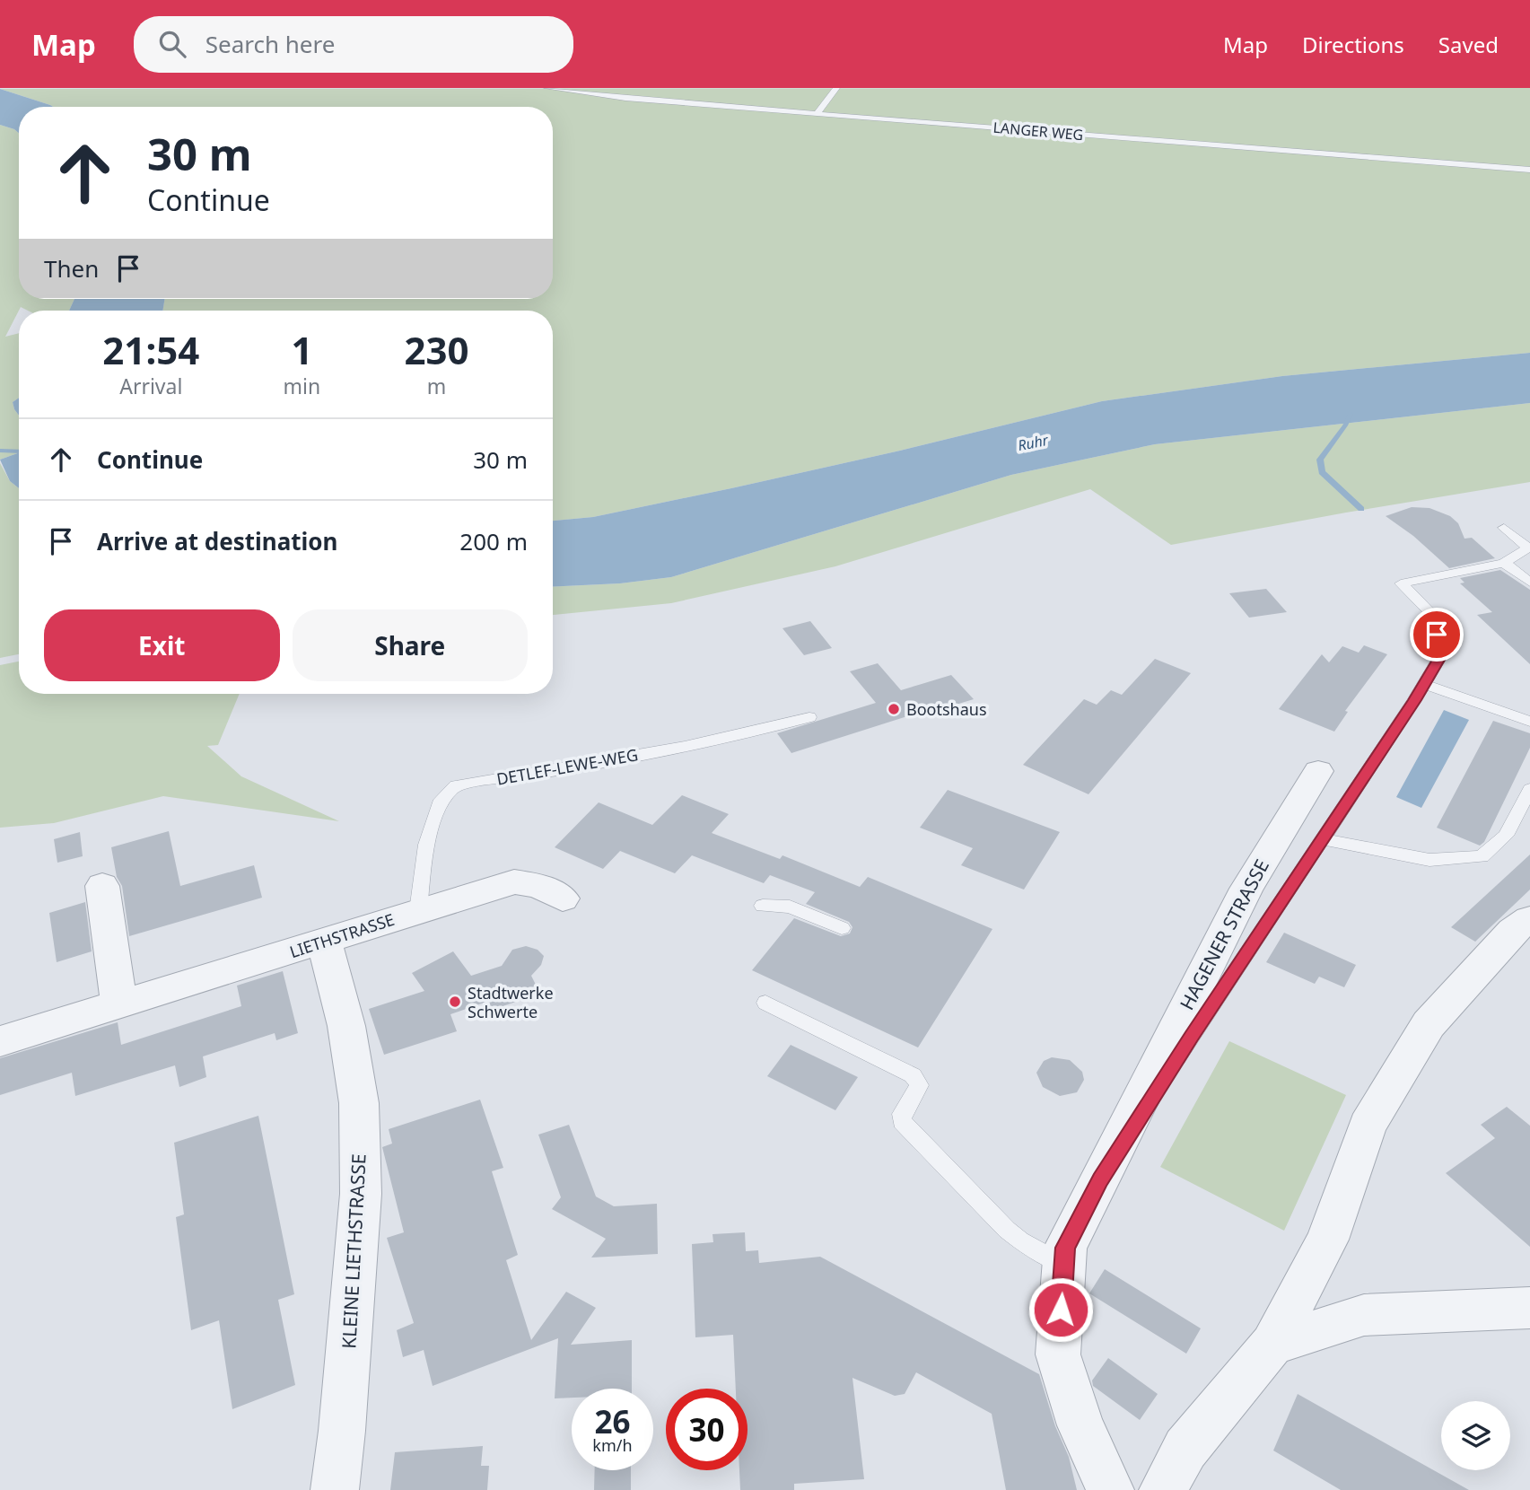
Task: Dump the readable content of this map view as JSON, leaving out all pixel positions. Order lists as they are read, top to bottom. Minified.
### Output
{"streets":{"street":["HAGENER STRASSE","LIETHSTRASSE","KLEINE LIETHSTRASSE"],"lane":["LANGER WEG","DETLEF-LEWE-WEG"]},"crossings":[["DETLEF-LEWE-WEG","LIETHSTRASSE"],["LIETHSTRASSE","KLEINE LIETHSTRASSE"]],"water":["Ruhr"],"places":["Bootshaus","Stadtwerke Schwerte"],"page":{"header":"Map","search":"Search here","nav":["Map","Directions","Saved"],"turn":["30 m","Continue"],"then":"Then","eta":["21:54","Arrival","1","min","230","m"],"list":[{"name":"Continue","value":"30 m"},{"name":"Arrive at destination","value":"200 m"}],"buttons":["Exit","Share"],"speed":"26 km/h","limit":"30"}}
